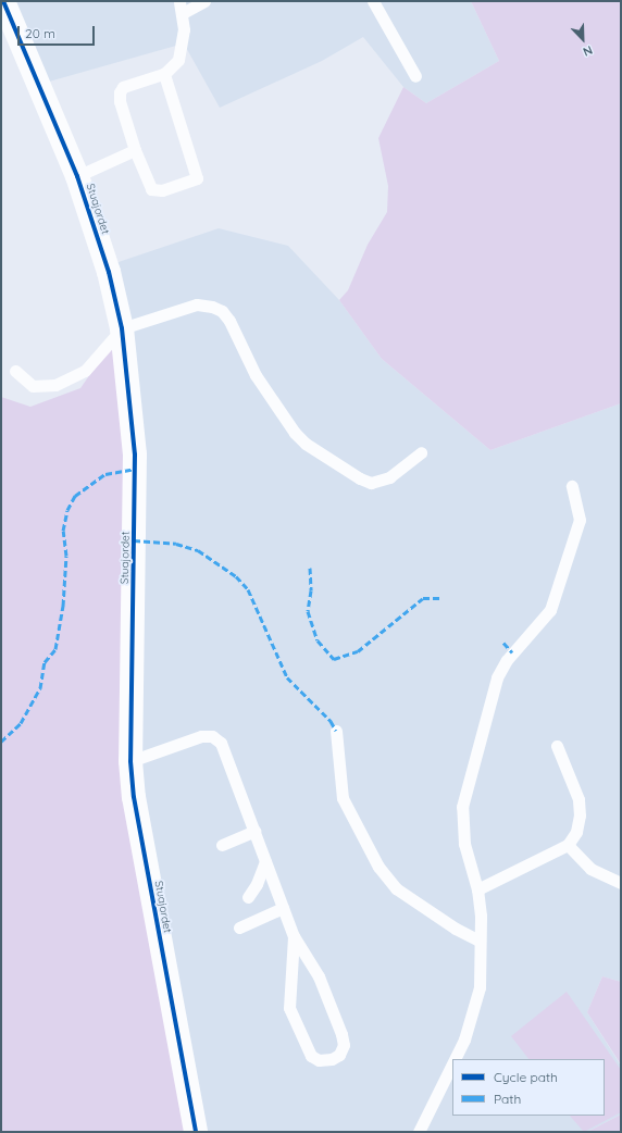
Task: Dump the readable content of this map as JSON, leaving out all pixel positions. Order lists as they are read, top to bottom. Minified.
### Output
{"streets":{"street":["Stuajordet"]},"legend":["Cycle path","Path"],"scale_bar":"20 m","north":"bottom right"}
